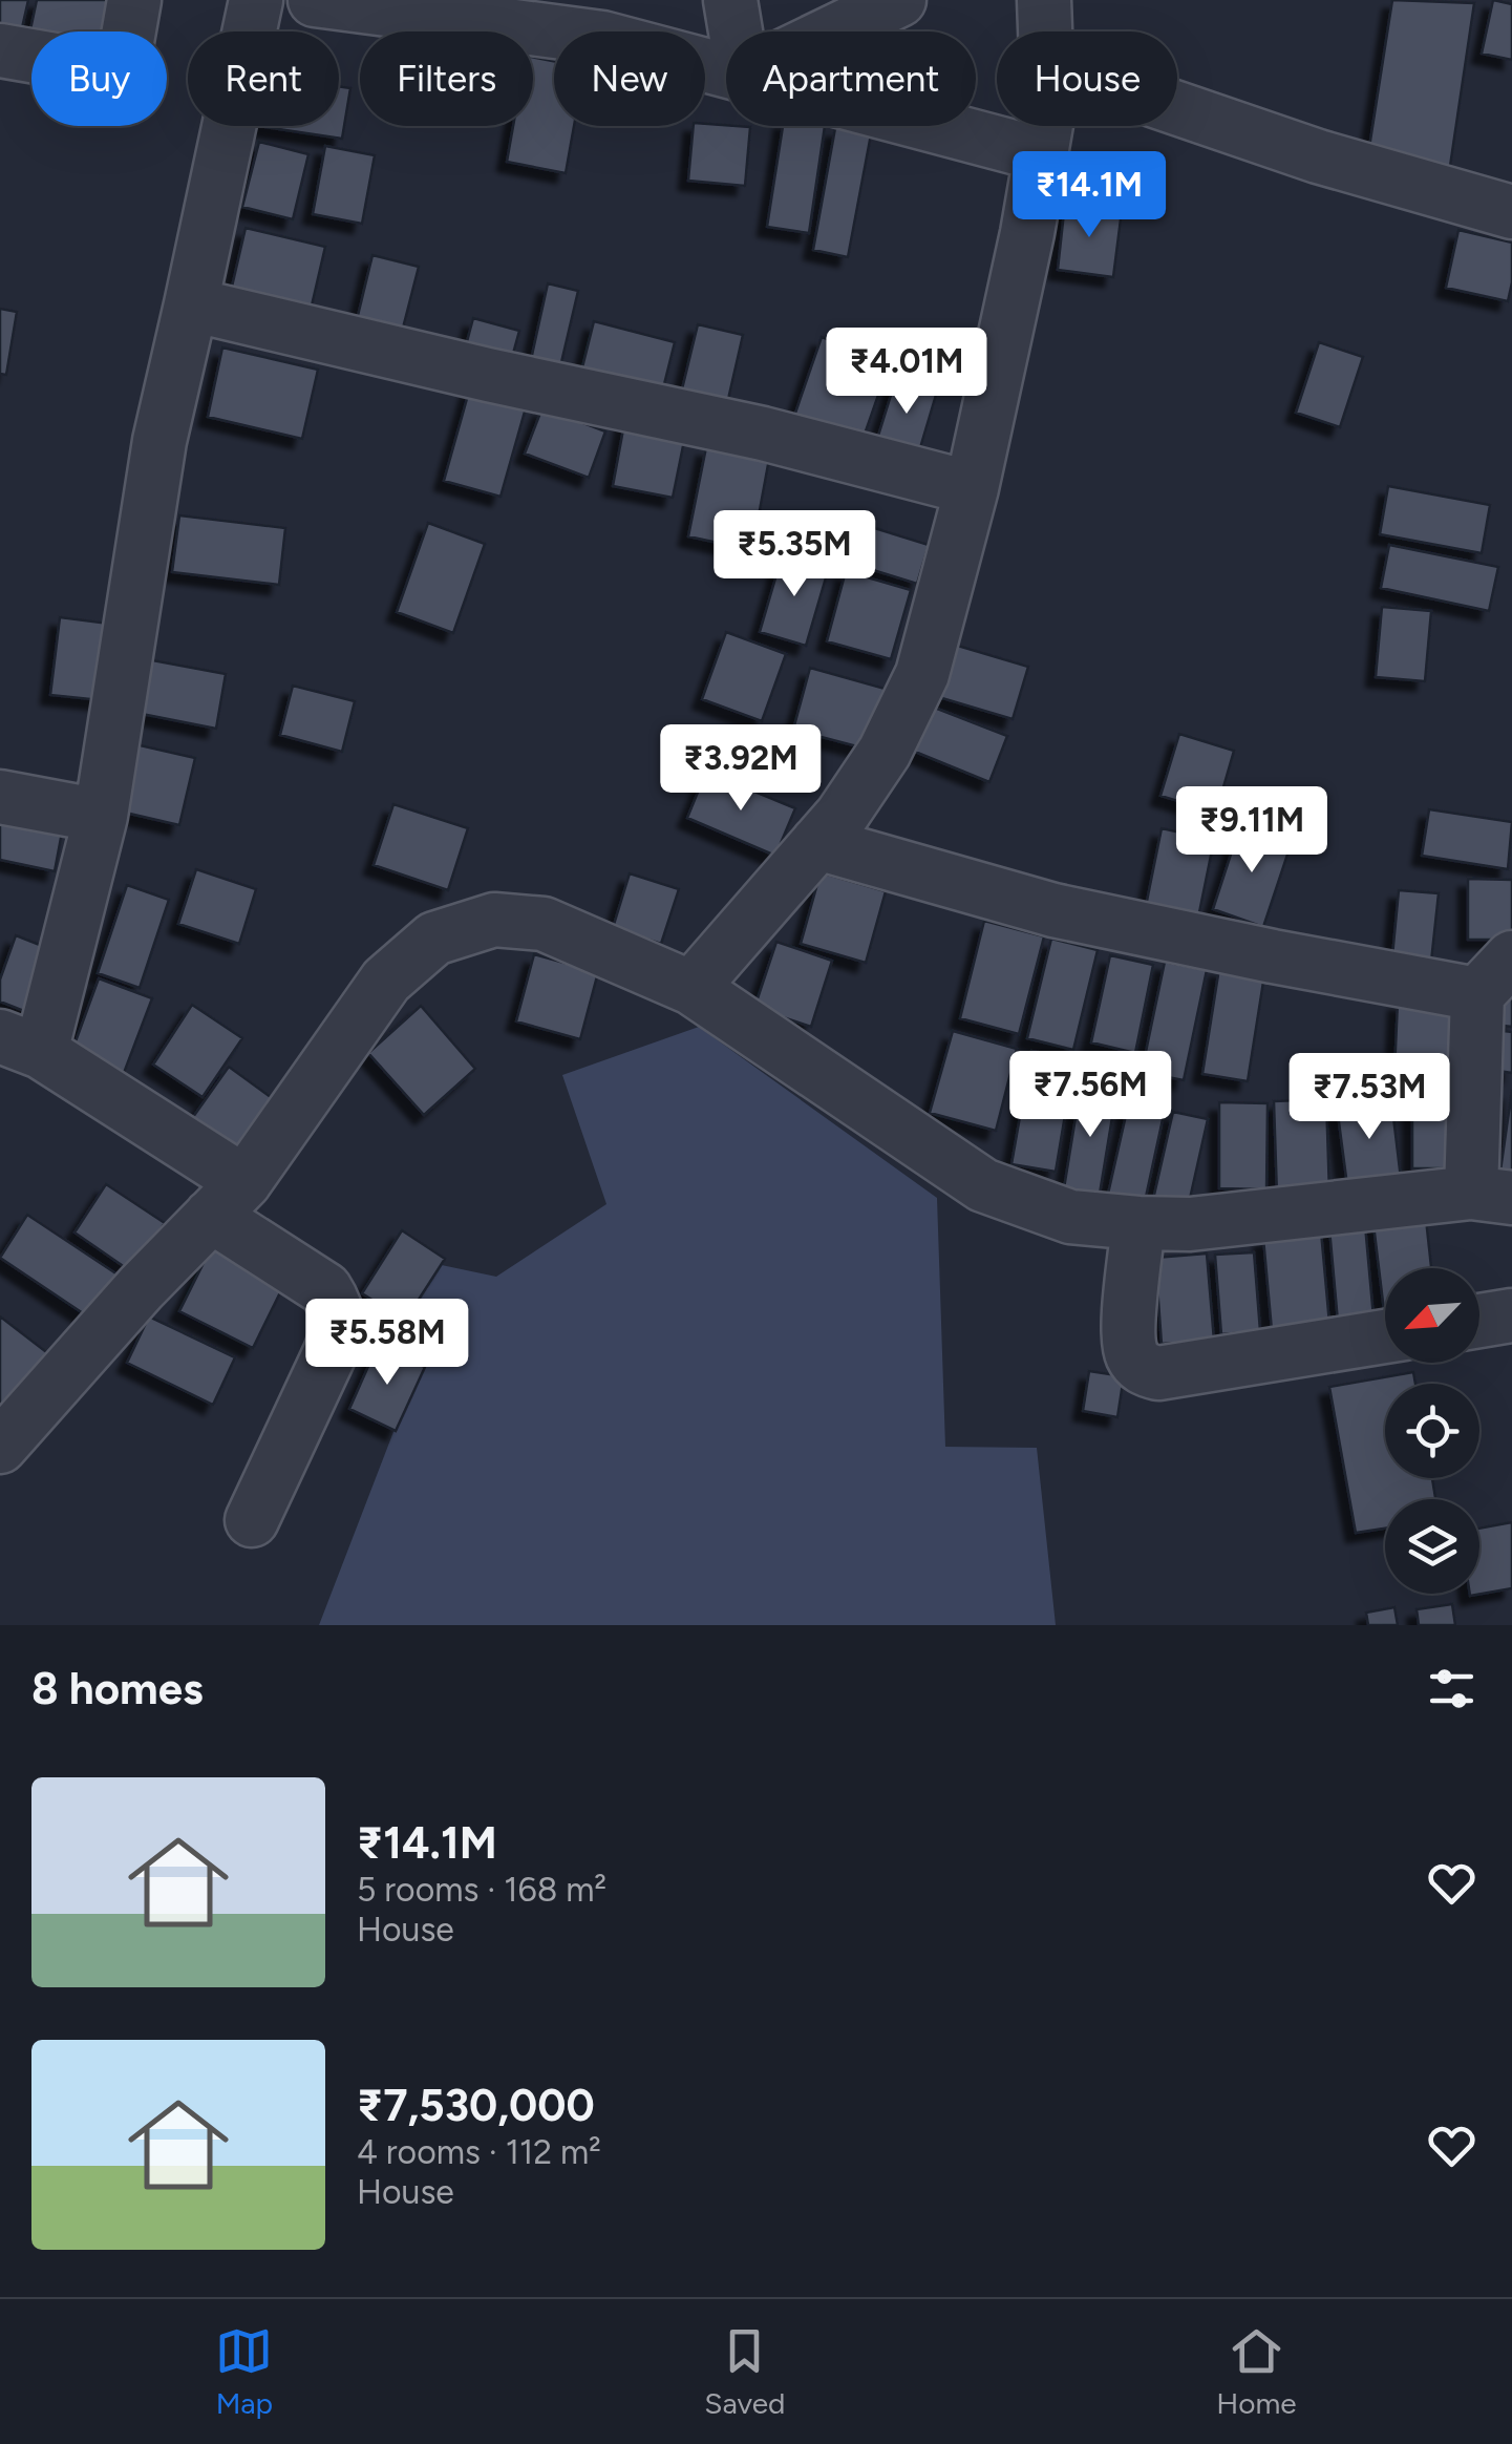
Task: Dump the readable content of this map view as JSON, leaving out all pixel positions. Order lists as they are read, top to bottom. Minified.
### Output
{"north":"bottom left","page":{"chip":["Buy","Rent","Filters","New","Apartment","House"],"price":["₹14.1M","₹4.01M","₹5.35M","₹3.92M","₹9.11M","₹7.56M","₹7.53M","₹5.58M"],"heading":"8 homes","list":[{"name":"₹14.1M","note":"5 rooms · 168 m² · House"},{"name":"₹7,530,000","note":"4 rooms · 112 m² · House"}],"tabs":["Map","Saved","Home"]}}
